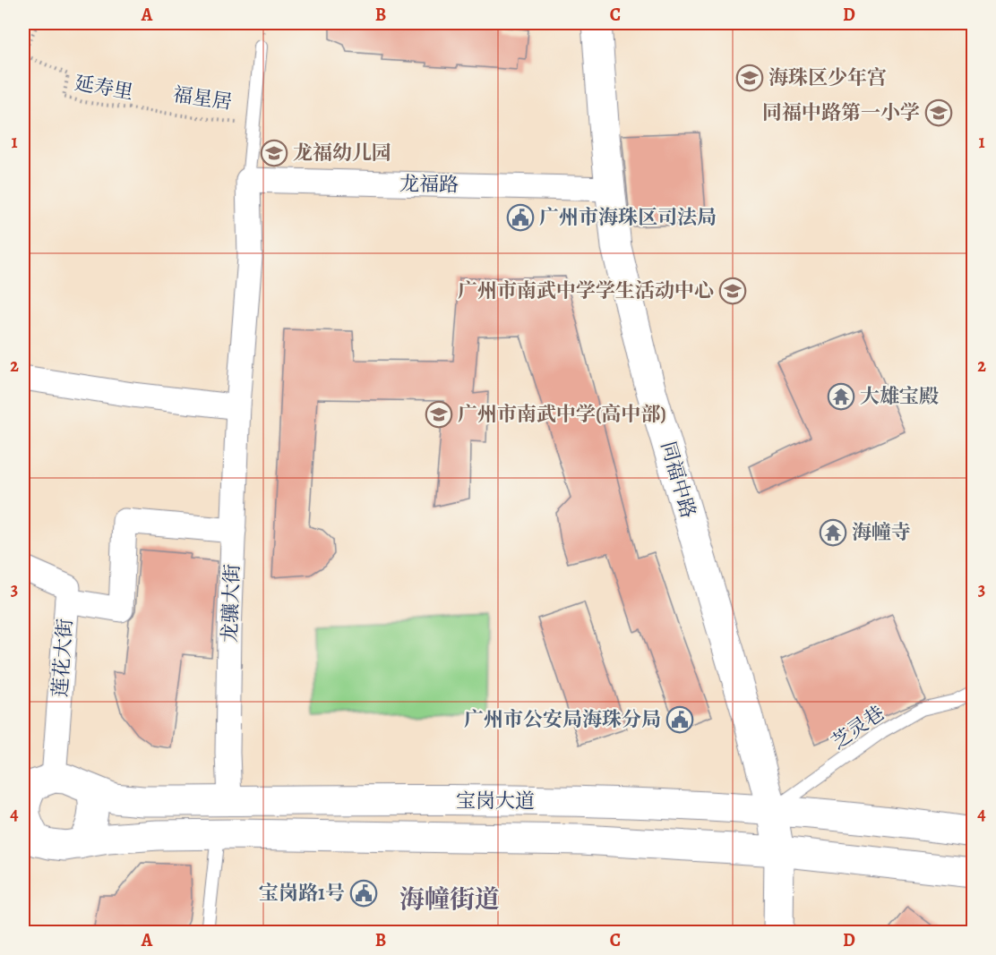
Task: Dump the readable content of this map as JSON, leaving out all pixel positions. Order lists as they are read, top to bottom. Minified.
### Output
{"streets":{"main road":["同福中路","宝岗大道"],"street":["龙福路","龙骧大街","莲花大街"],"lane":["福星居","芝灵巷"],"path":["延寿里"]},"crossings":[["延寿里","福星居"],["福星居","龙福路"],["福星居","龙骧大街"],["龙福路","同福中路"],["龙福路","龙骧大街"],["同福中路","芝灵巷"],["同福中路","宝岗大道"],["龙骧大街","宝岗大道"],["莲花大街","宝岗大道"],["芝灵巷","宝岗大道"]],"districts":["海幢街道"],"places":{"school or university":["海珠区少年宫","同福中路第一小学","龙福幼儿园","广州市南武中学学生活动中心","广州市南武中学(高中部)"],"public building":["广州市海珠区司法局","广州市公安局海珠分局","宝岗路1号"],"temple":["大雄宝殿","海幢寺"]},"grid":{"columns":["A","B","C","D"],"rows":["1","2","3","4"]}}
